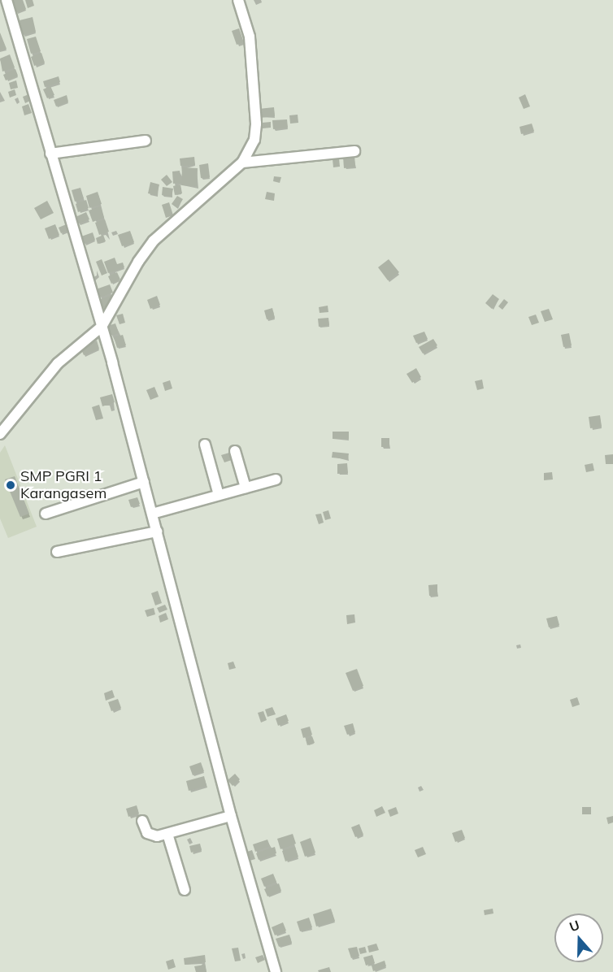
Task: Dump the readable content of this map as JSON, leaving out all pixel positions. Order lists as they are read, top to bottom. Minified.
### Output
{"places":["SMP PGRI 1 Karangasem"],"north":"top"}
